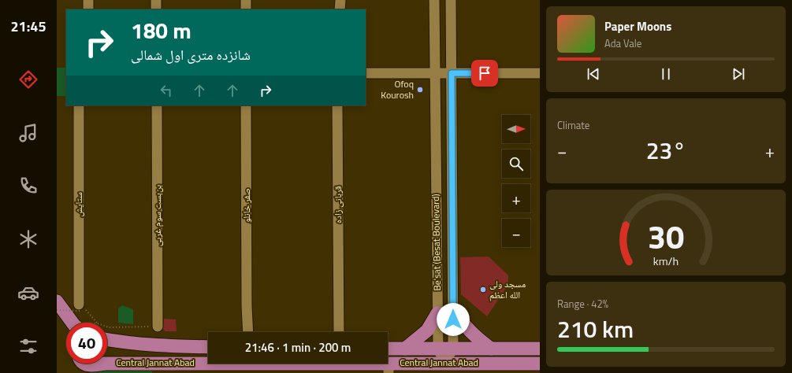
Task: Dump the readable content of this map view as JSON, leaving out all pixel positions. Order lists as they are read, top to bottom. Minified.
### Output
{"streets":{"main road":["Central Jannat Abad"],"street":["ستایش","قربانی زاده","صفر خانلو","بن‌بست سوم غربی","Be'sat (Besat Boulevard)"]},"crossings":[["Be'sat (Besat Boulevard)","Central Jannat Abad"]],"places":["Ofoq Kourosh","مسجد ولی الله اعظم"],"north":"right","page":{"tabs":"21:45","turn":["180 m","شانزده متری اول شمالی"],"song":["Paper Moons","Ada Vale"],"tile":["Climate",["Range · 42%","210 km"]],"map_buttons":["+","−"],"heat":["−","23°","+"],"limit":"40","trip":"21:46 · 1 min · 200 m","gauge":["30","km/h"]}}
